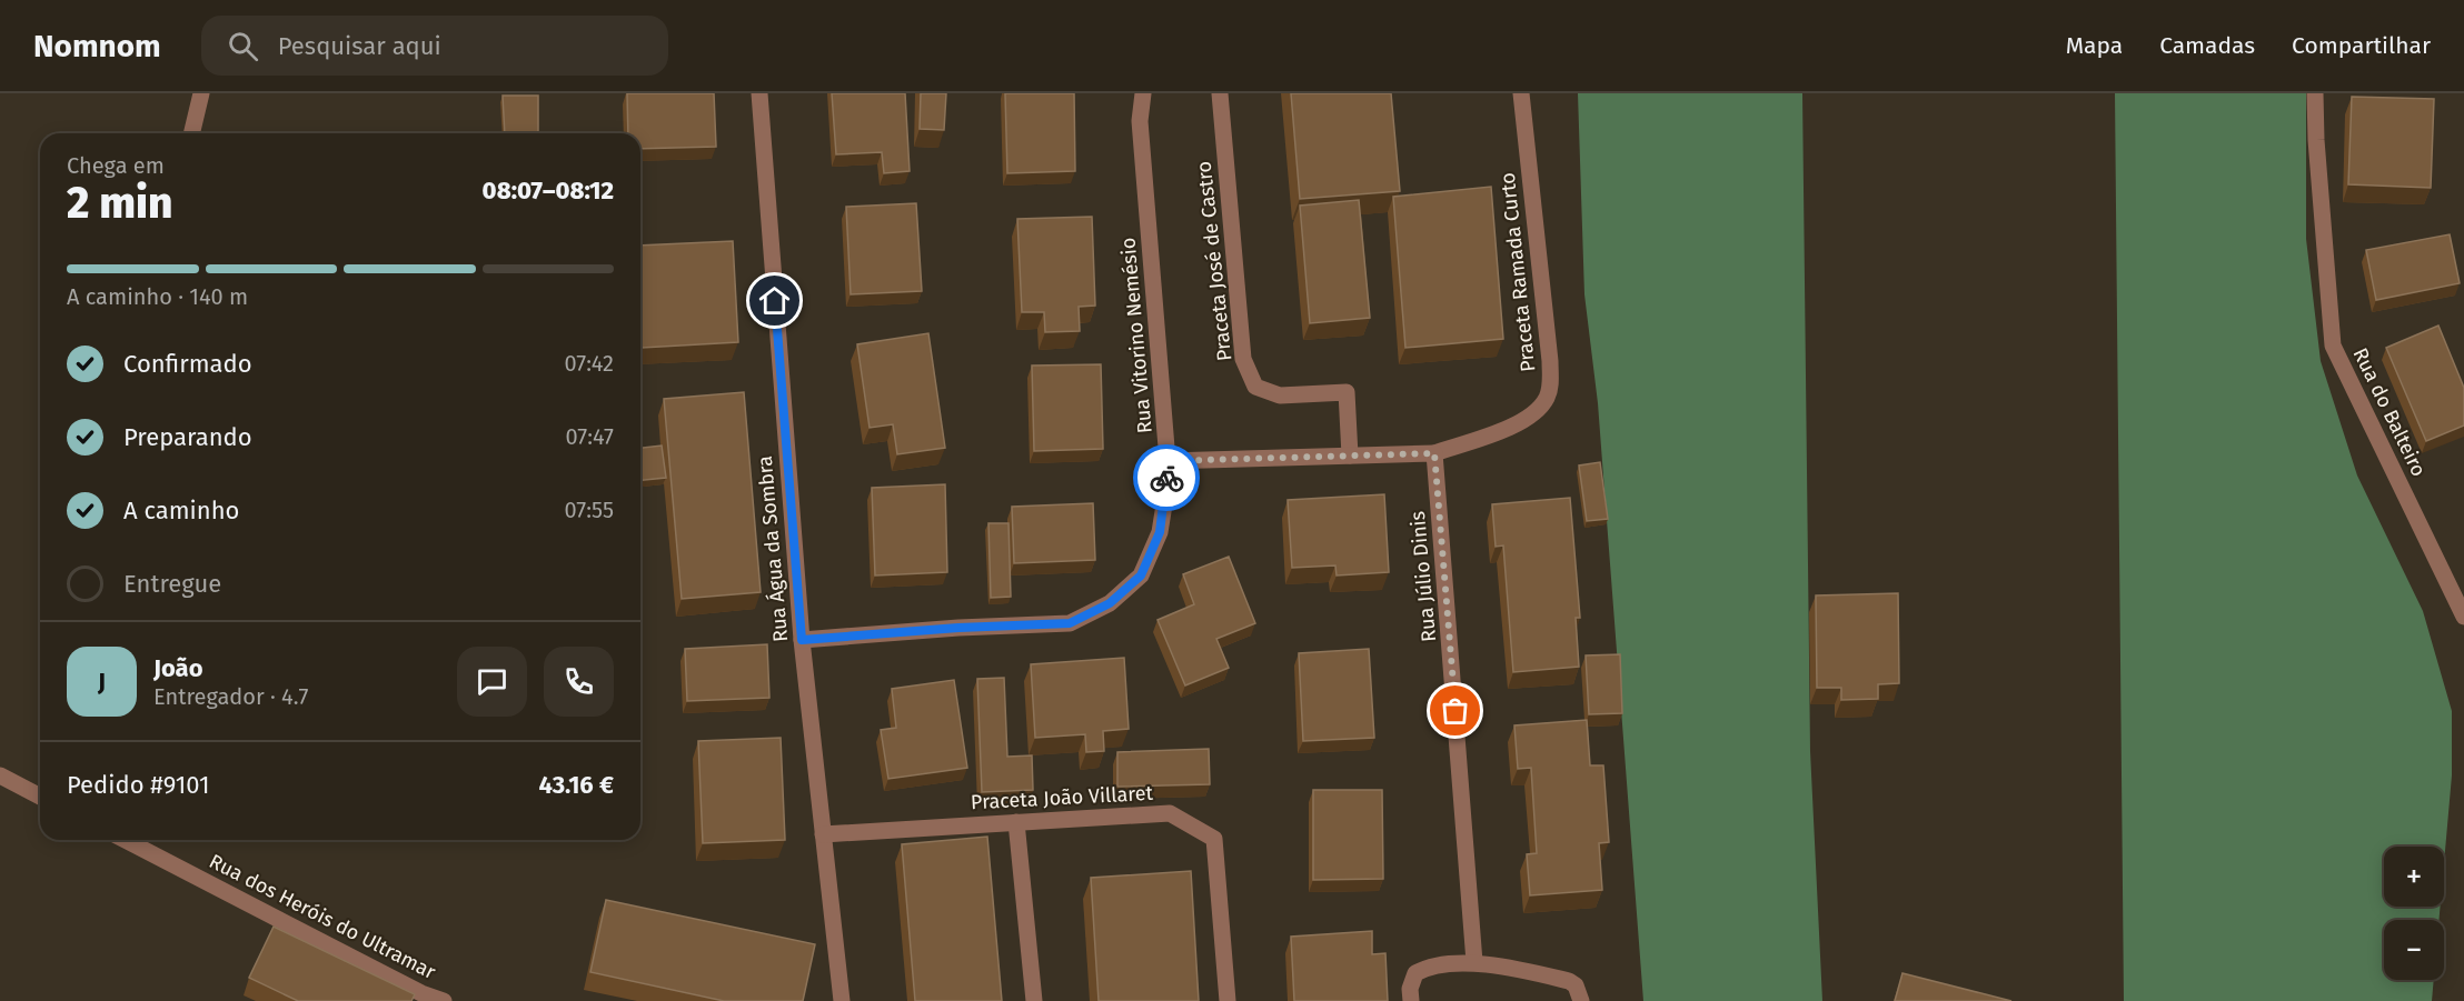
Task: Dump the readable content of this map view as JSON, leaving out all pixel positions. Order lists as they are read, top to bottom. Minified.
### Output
{"streets":{"street":["Praceta José de Castro","Praceta Ramada Curto","Rua Vitorino Nemésio","Rua do Balteiro","Rua Água da Sombra","Rua Júlio Dinis","Praceta João Villaret","Rua dos Heróis do Ultramar"]},"crossings":[["Praceta Ramada Curto","Rua Júlio Dinis"],["Rua Vitorino Nemésio","Rua Água da Sombra"],["Rua Água da Sombra","Praceta João Villaret"]],"page":{"header":"Nomnom","search":"Pesquisar aqui","nav":["Mapa","Camadas","Compartilhar"],"heading":["2 min","Chega em","08:07–08:12"],"panel":["João","Entregador · 4.7","Pedido #9101","43.16 €"],"bar":"A caminho · 140 m","list":[["Confirmado","07:42"],["Preparando","07:47"],["A caminho","07:55"],"Entregue"],"round":"J","map_buttons":["+","−"]}}
